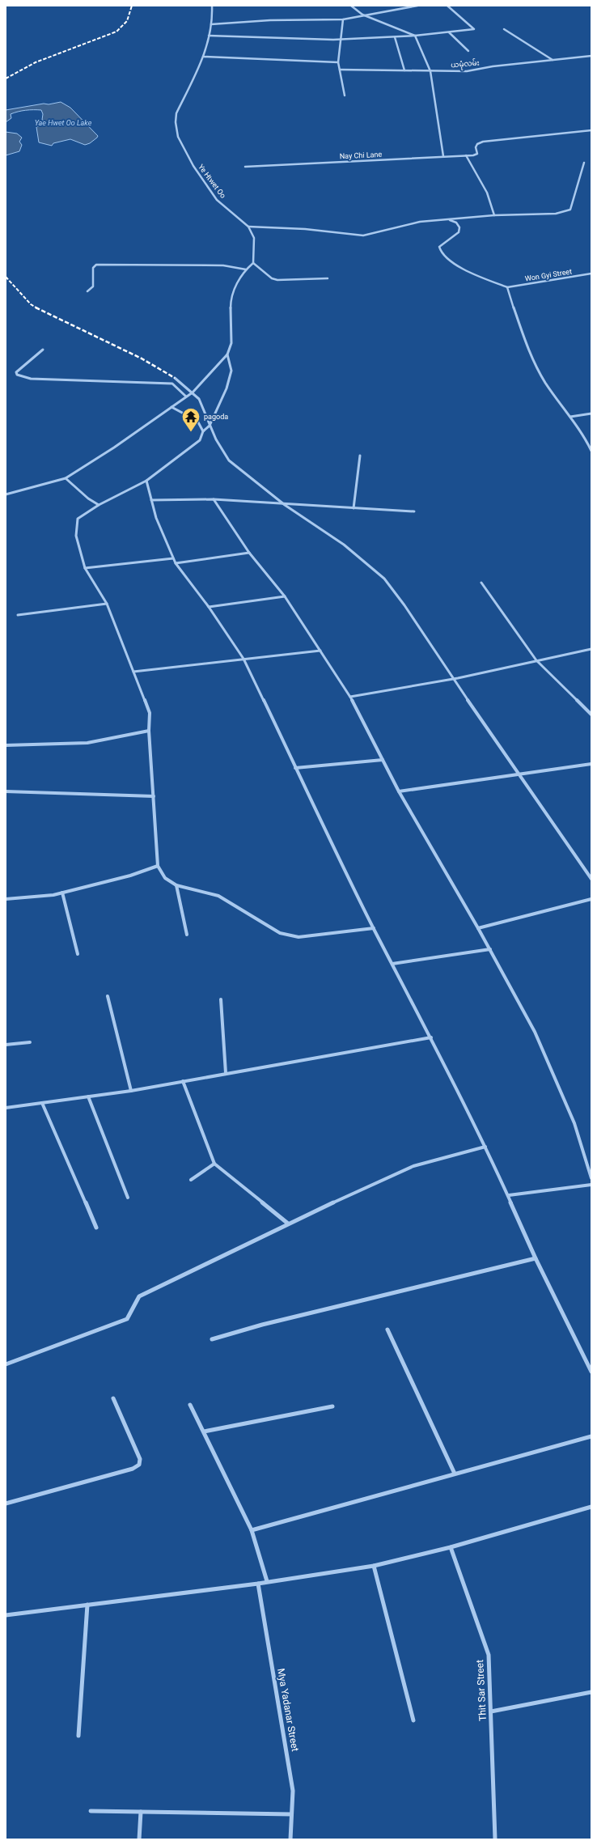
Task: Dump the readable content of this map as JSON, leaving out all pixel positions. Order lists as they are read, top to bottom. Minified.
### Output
{"streets":{"street":["ယမုံလမ်း","Nay Chi Lane","Ye Htwet Oo","Won Gyi Street","Thit Sar Street","Mya Yadanar Street"]},"water":["Yae Hwet Oo Lake"],"places":{"temple":["pagoda"]}}
